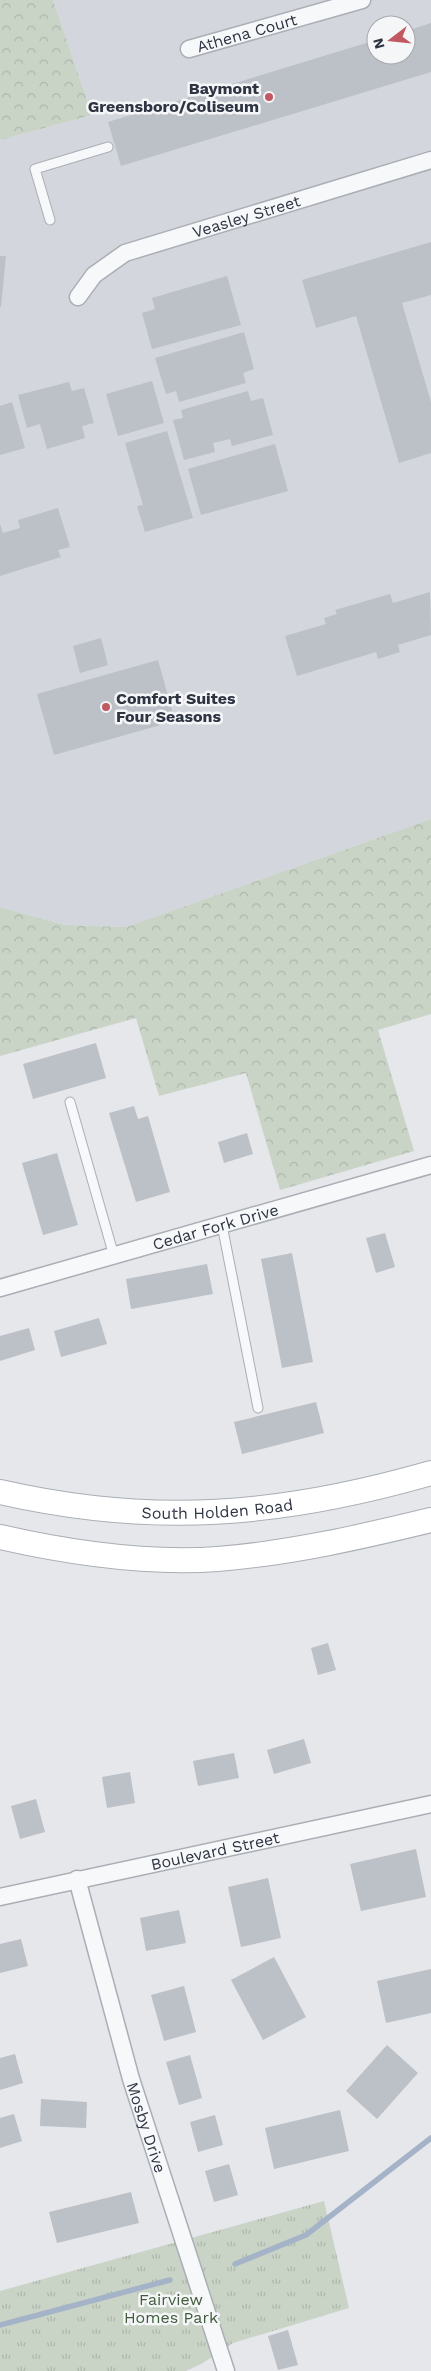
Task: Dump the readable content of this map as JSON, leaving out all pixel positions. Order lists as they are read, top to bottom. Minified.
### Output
{"streets":{"main road":["South Holden Road"],"street":["Athena Court","Veasley Street","Cedar Fork Drive","Boulevard Street","Mosby Drive"]},"crossings":[["Boulevard Street","Mosby Drive"]],"parks":["Fairview Homes Park"],"places":["Baymont Greensboro/Coliseum","Comfort Suites Four Seasons"],"north":"left"}
